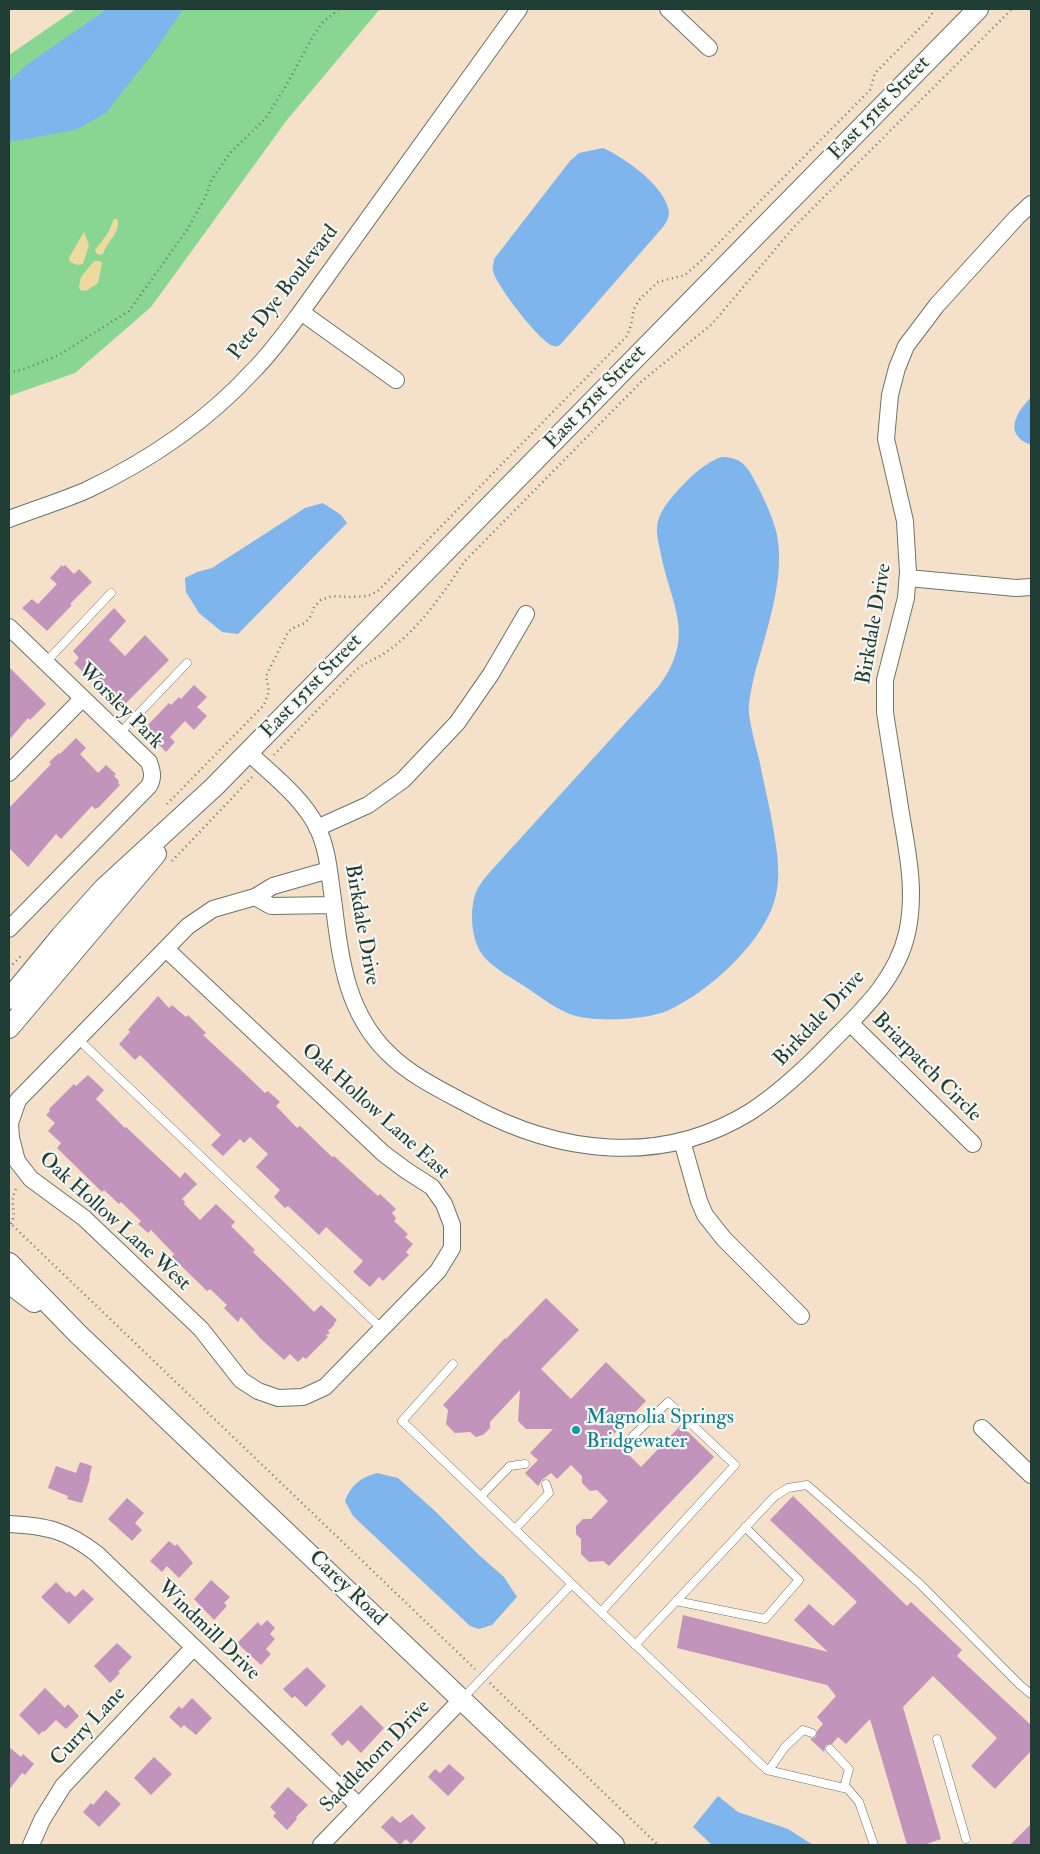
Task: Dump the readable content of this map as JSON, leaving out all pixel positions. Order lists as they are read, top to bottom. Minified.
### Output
{"streets":{"street":["East 151st Street","Pete Dye Boulevard","Birkdale Drive","Worsley Park","Briarpatch Circle","Oak Hollow Lane East","Oak Hollow Lane West","Carey Road","Windmill Drive","Curry Lane","Saddlehorn Drive"]},"crossings":[["East 151st Street","Birkdale Drive"],["Birkdale Drive","Briarpatch Circle"],["Birkdale Drive","Oak Hollow Lane West"],["Oak Hollow Lane East","Oak Hollow Lane West"],["Carey Road","Saddlehorn Drive"],["Windmill Drive","Curry Lane"],["Windmill Drive","Saddlehorn Drive"]],"places":["Magnolia Springs Bridgewater"]}
